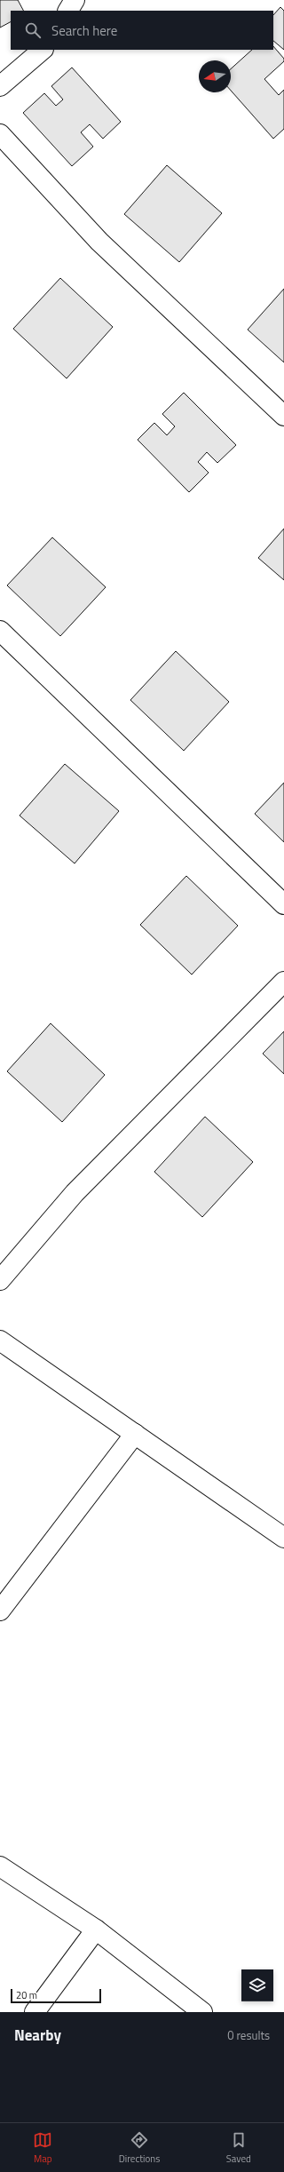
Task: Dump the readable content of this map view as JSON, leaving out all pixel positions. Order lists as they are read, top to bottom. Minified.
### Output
{"scale_bar":"20 m","north":"left","page":{"search":"Search here","scale":"20 m","heading":["Nearby","0 results"],"nav":["Map","Directions","Saved"]}}
